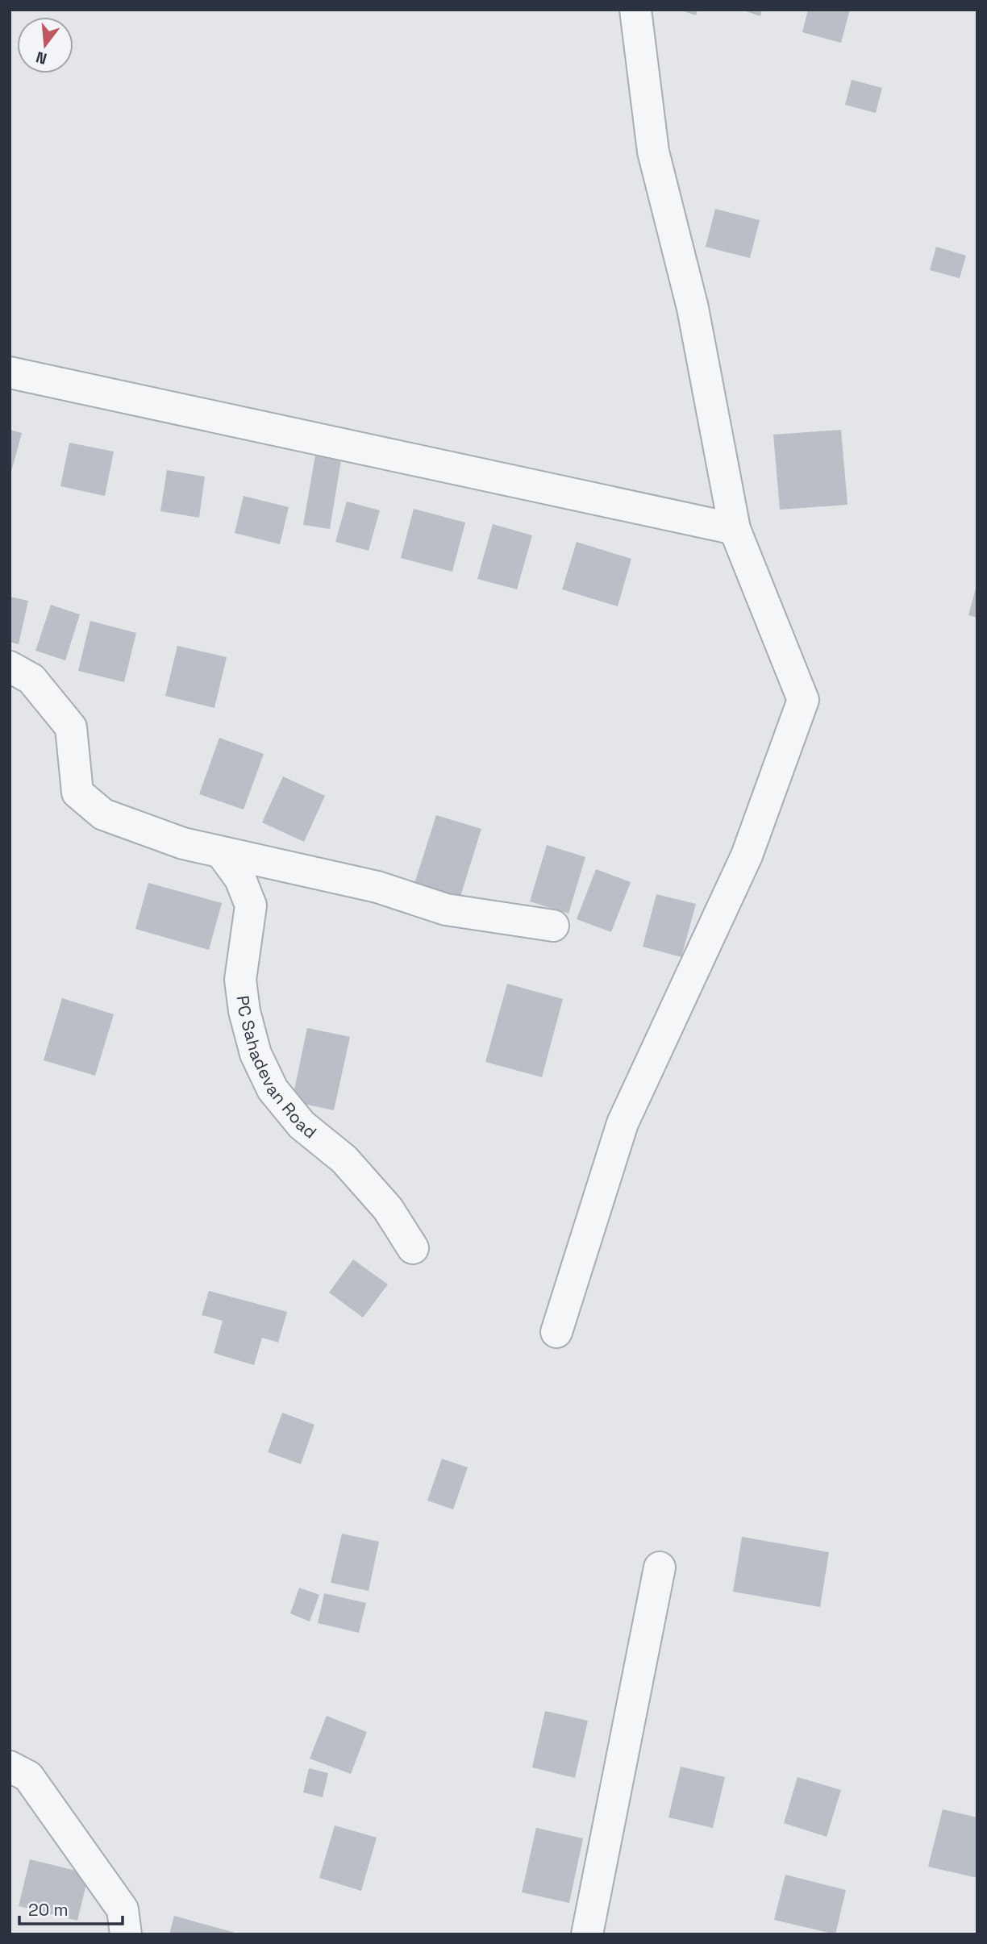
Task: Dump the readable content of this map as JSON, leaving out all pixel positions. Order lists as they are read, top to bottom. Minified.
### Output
{"streets":{"street":["PC Sahadevan Road"]},"scale_bar":"20 m","north":"bottom"}
